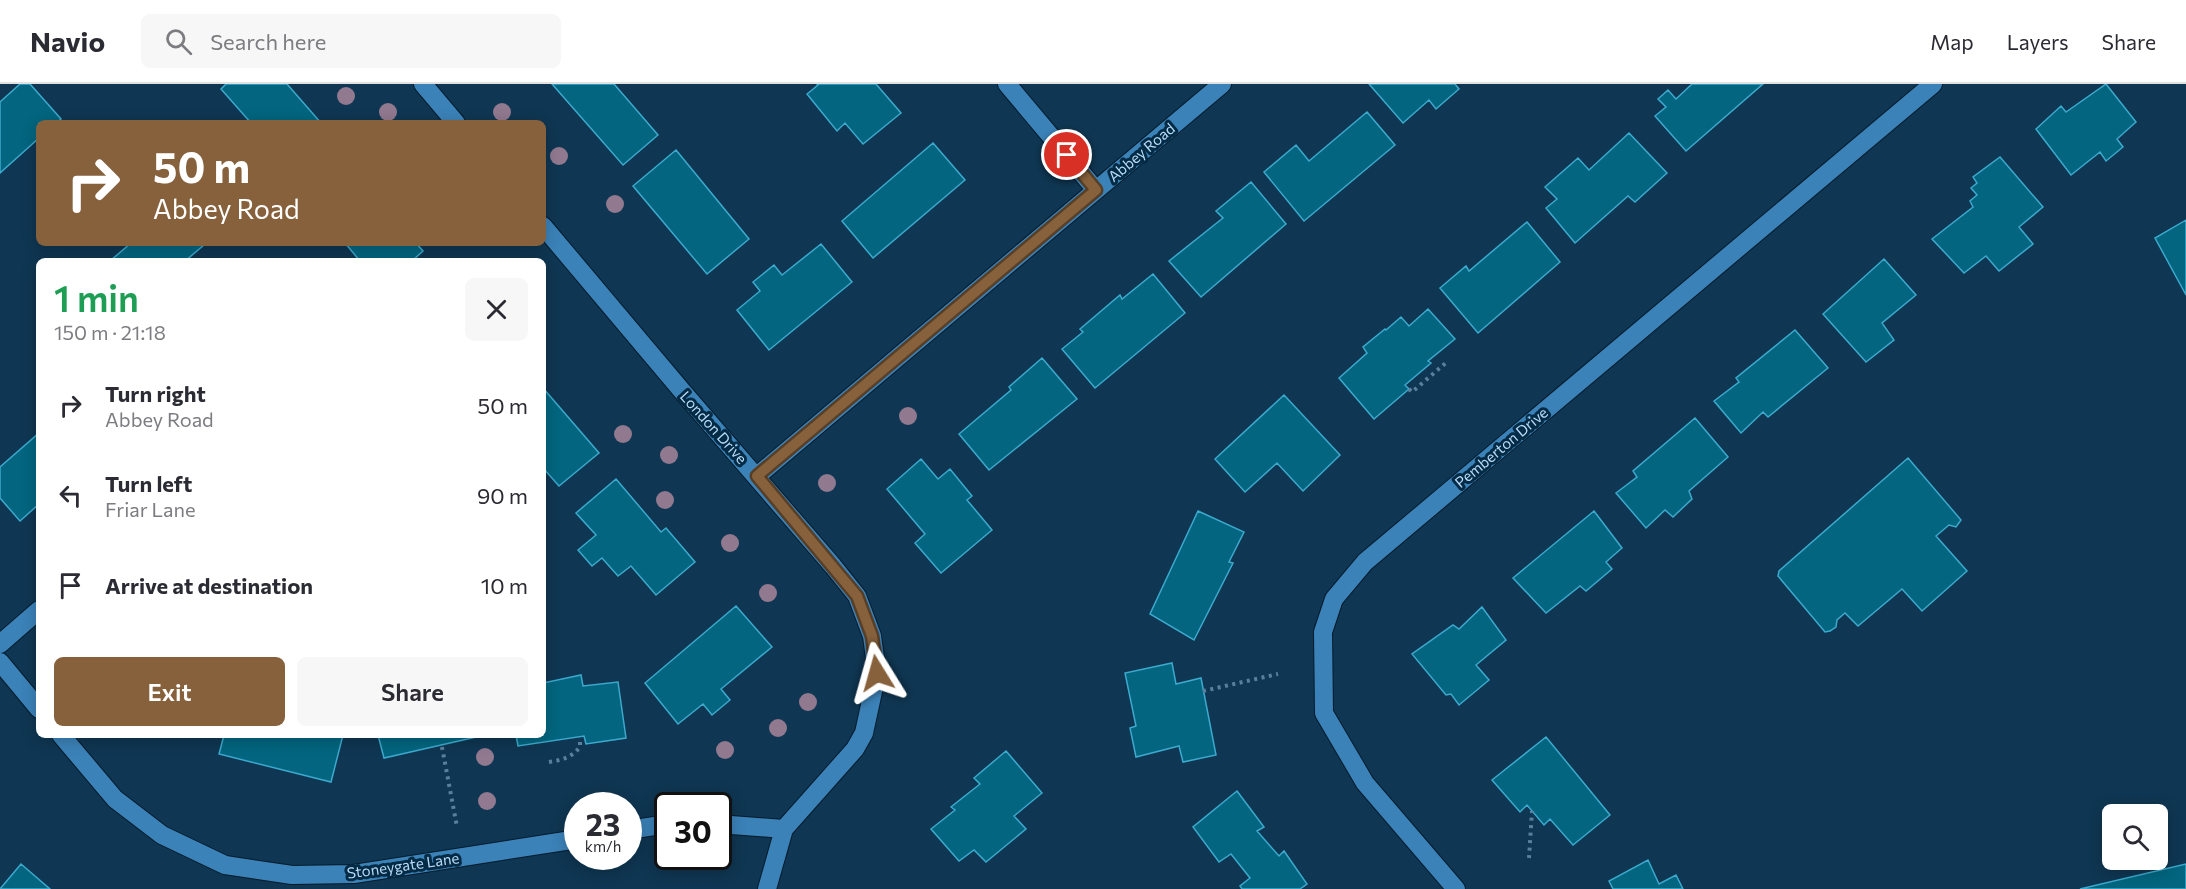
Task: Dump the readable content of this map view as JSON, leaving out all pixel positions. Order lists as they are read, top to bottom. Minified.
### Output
{"streets":{"street":["Abbey Road","London Drive","Pemberton Drive","Stoneygate Lane"]},"crossings":[["Abbey Road","London Drive"]],"page":{"header":"Navio","search":"Search here","nav":["Map","Layers","Share"],"turn":["50 m","Abbey Road"],"heading":["1 min","150 m · 21:18"],"list":[{"name":"Turn right","note":"Abbey Road","value":"50 m"},{"name":"Turn left","note":"Friar Lane","value":"90 m"},{"name":"Arrive at destination","value":"10 m"}],"buttons":["Exit","Share"],"speed":"23 km/h","limit":"30"}}
